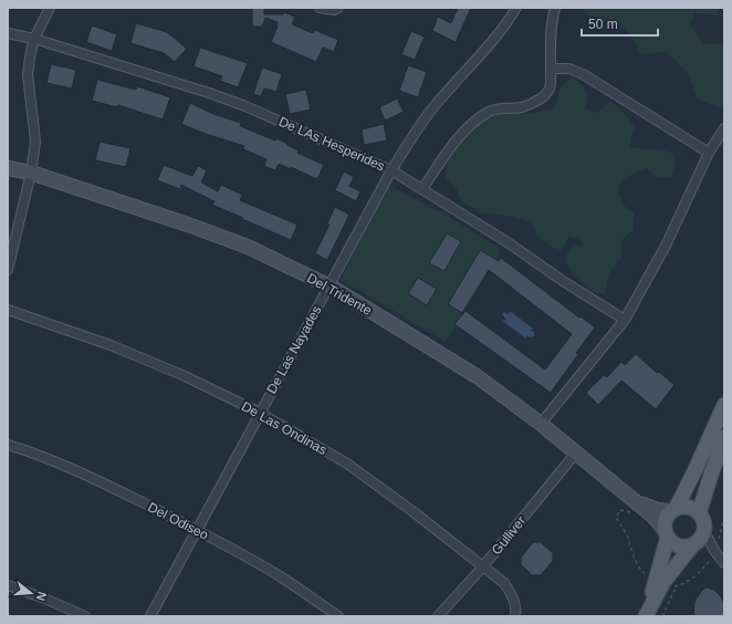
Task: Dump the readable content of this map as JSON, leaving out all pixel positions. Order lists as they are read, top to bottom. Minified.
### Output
{"streets":{"main road":["Del Tridente"],"street":["De LAs Hesperides","De Las Nayades","De Las Ondinas","Del Odiseo","Gulliver"]},"crossings":[["De LAs Hesperides","De Las Nayades"],["Del Tridente","De Las Nayades"],["Del Tridente","Gulliver"],["De Las Nayades","De Las Ondinas"],["De Las Nayades","Del Odiseo"],["De Las Ondinas","Gulliver"]],"scale_bar":"50 m","north":"right"}
